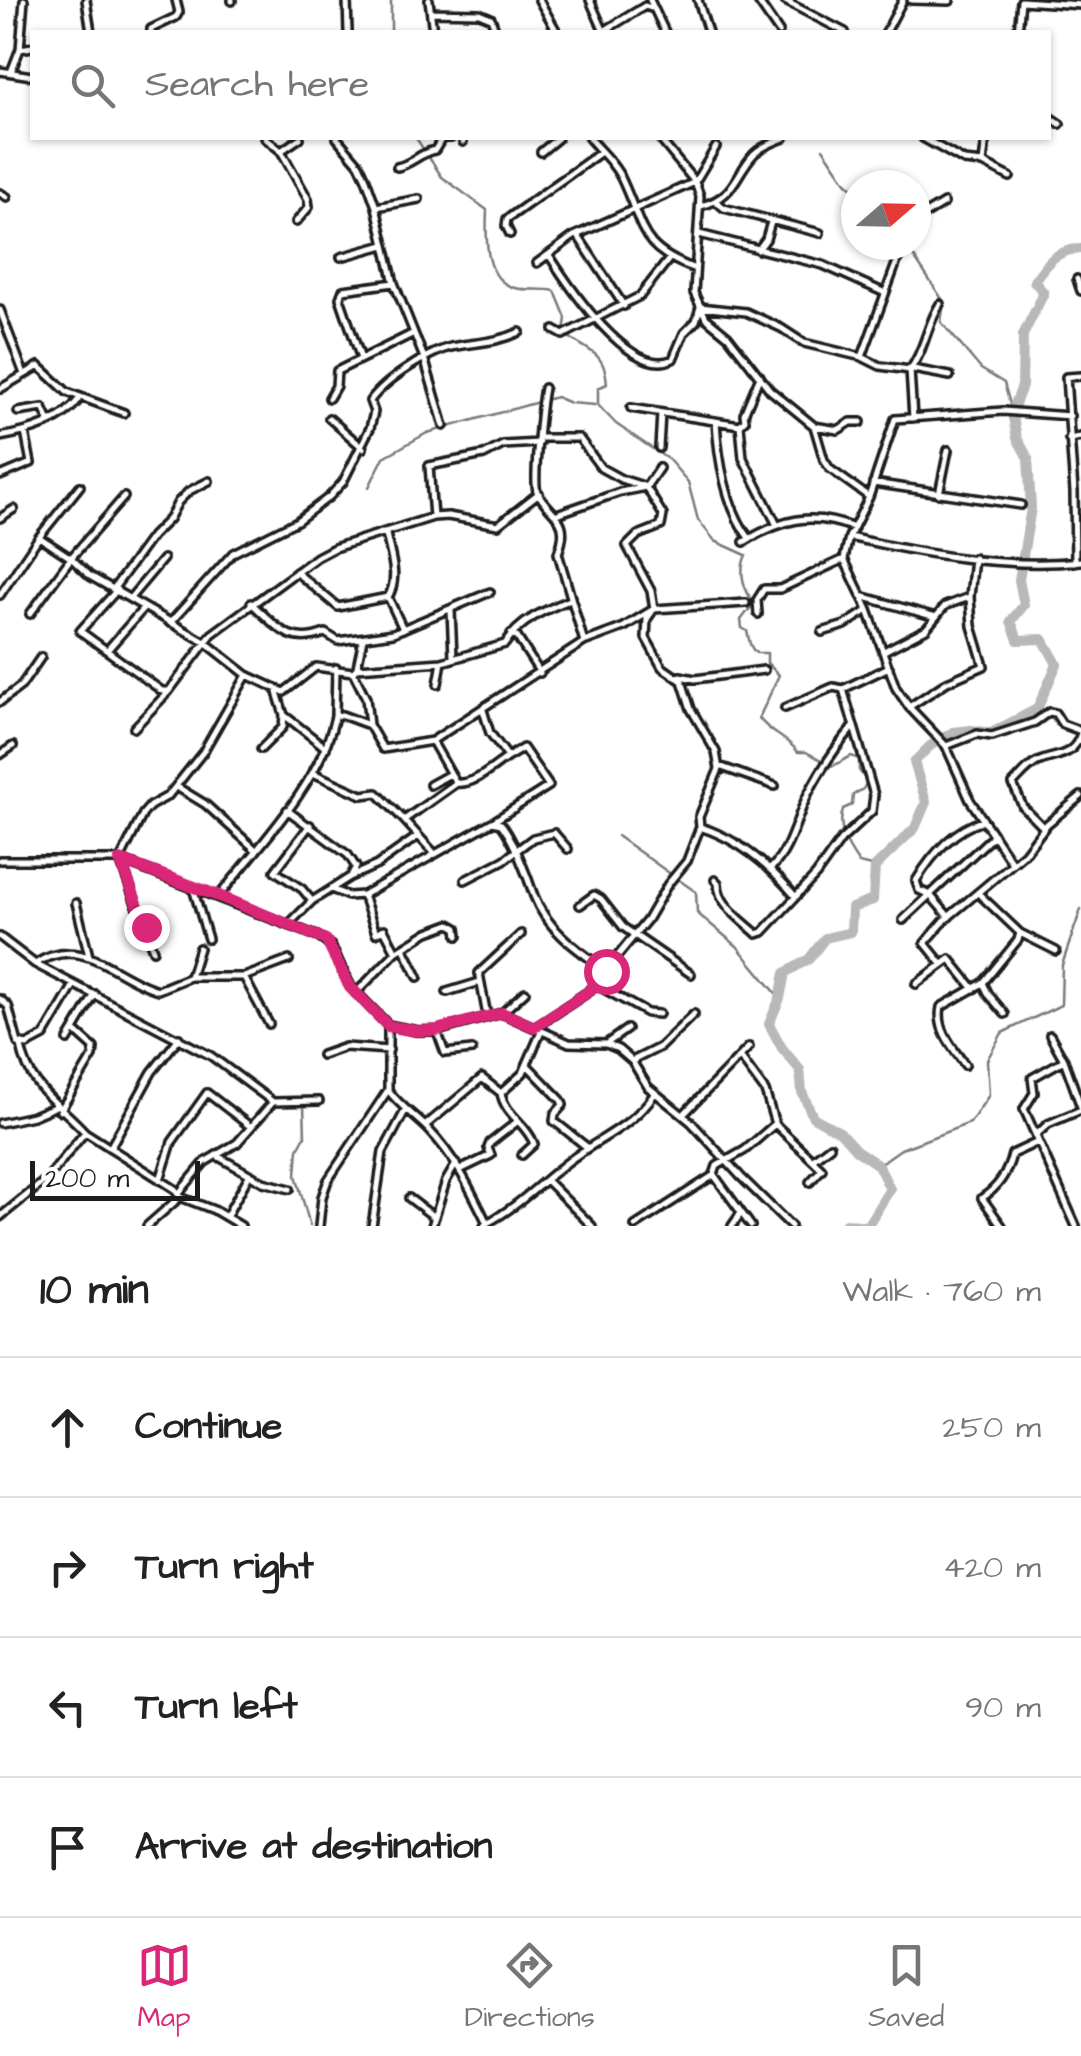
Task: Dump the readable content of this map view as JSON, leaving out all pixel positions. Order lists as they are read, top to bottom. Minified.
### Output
{"scale_bar":"200 m","north":"right","page":{"search":"Search here","scale":"200 m","heading":["10 min","Walk · 760 m"],"list":[["Continue","250 m"],["Turn right","420 m"],["Turn left","90 m"],"Arrive at destination"],"nav":["Map","Directions","Saved"]}}
